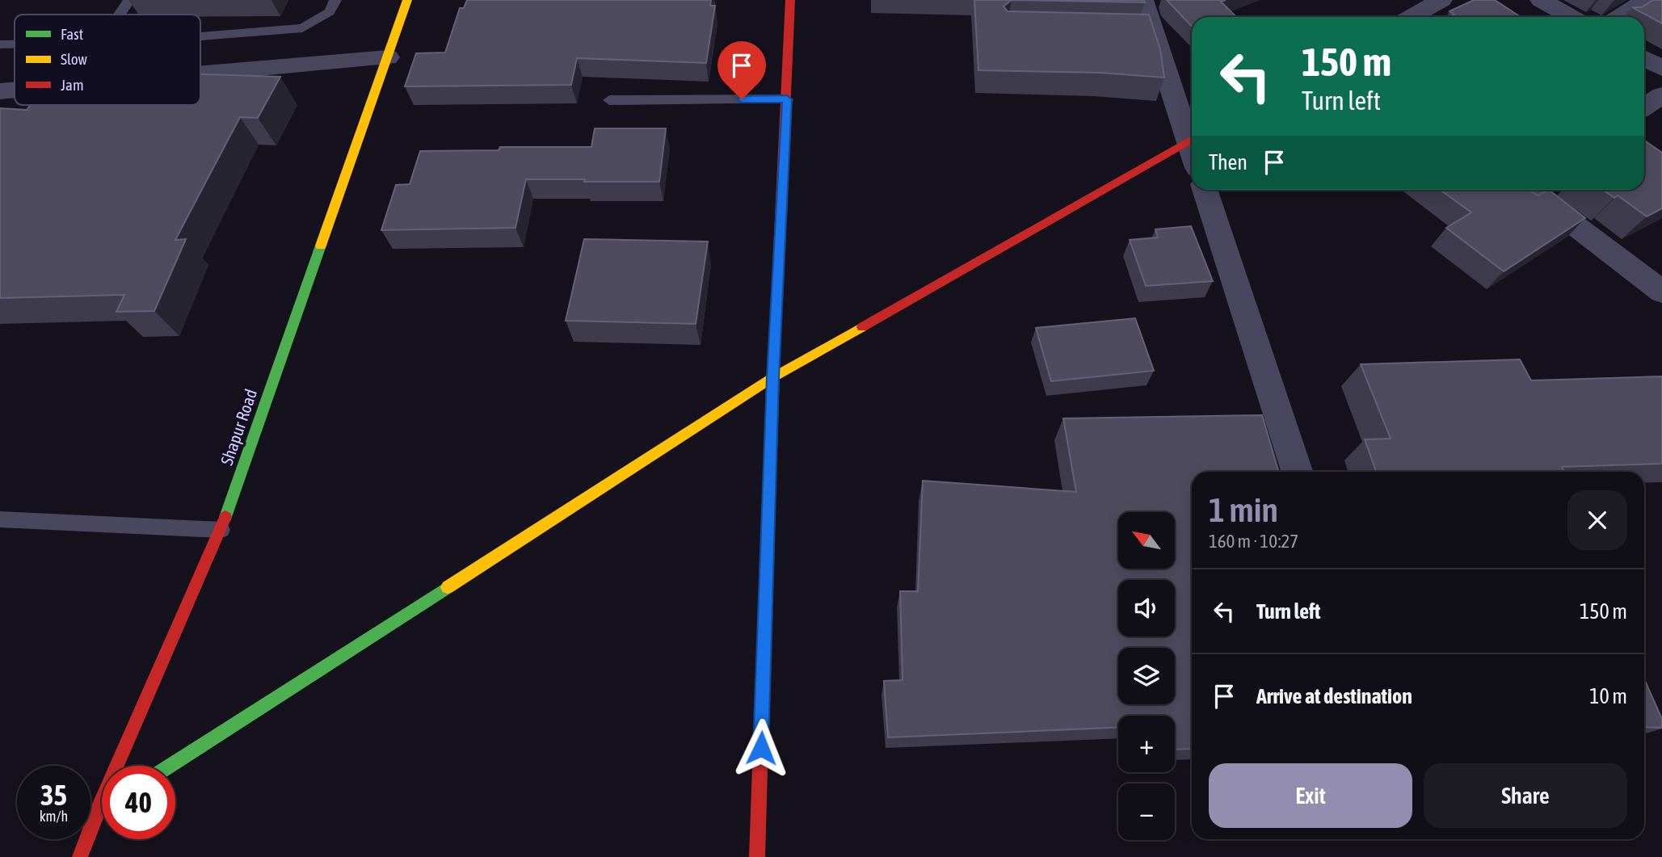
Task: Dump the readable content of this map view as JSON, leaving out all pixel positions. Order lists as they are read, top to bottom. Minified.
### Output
{"streets":{"street":["Shapur Road"]},"legend":["Fast","Slow","Jam"],"north":"top left","page":{"turn":["150 m","Turn left"],"then":"Then","heading":["1 min","160 m · 10:27"],"map_buttons":["+","−"],"list":[{"name":"Turn left","value":"150 m"},{"name":"Arrive at destination","value":"10 m"}],"buttons":["Exit","Share"],"speed":"35 km/h","limit":"40"}}
